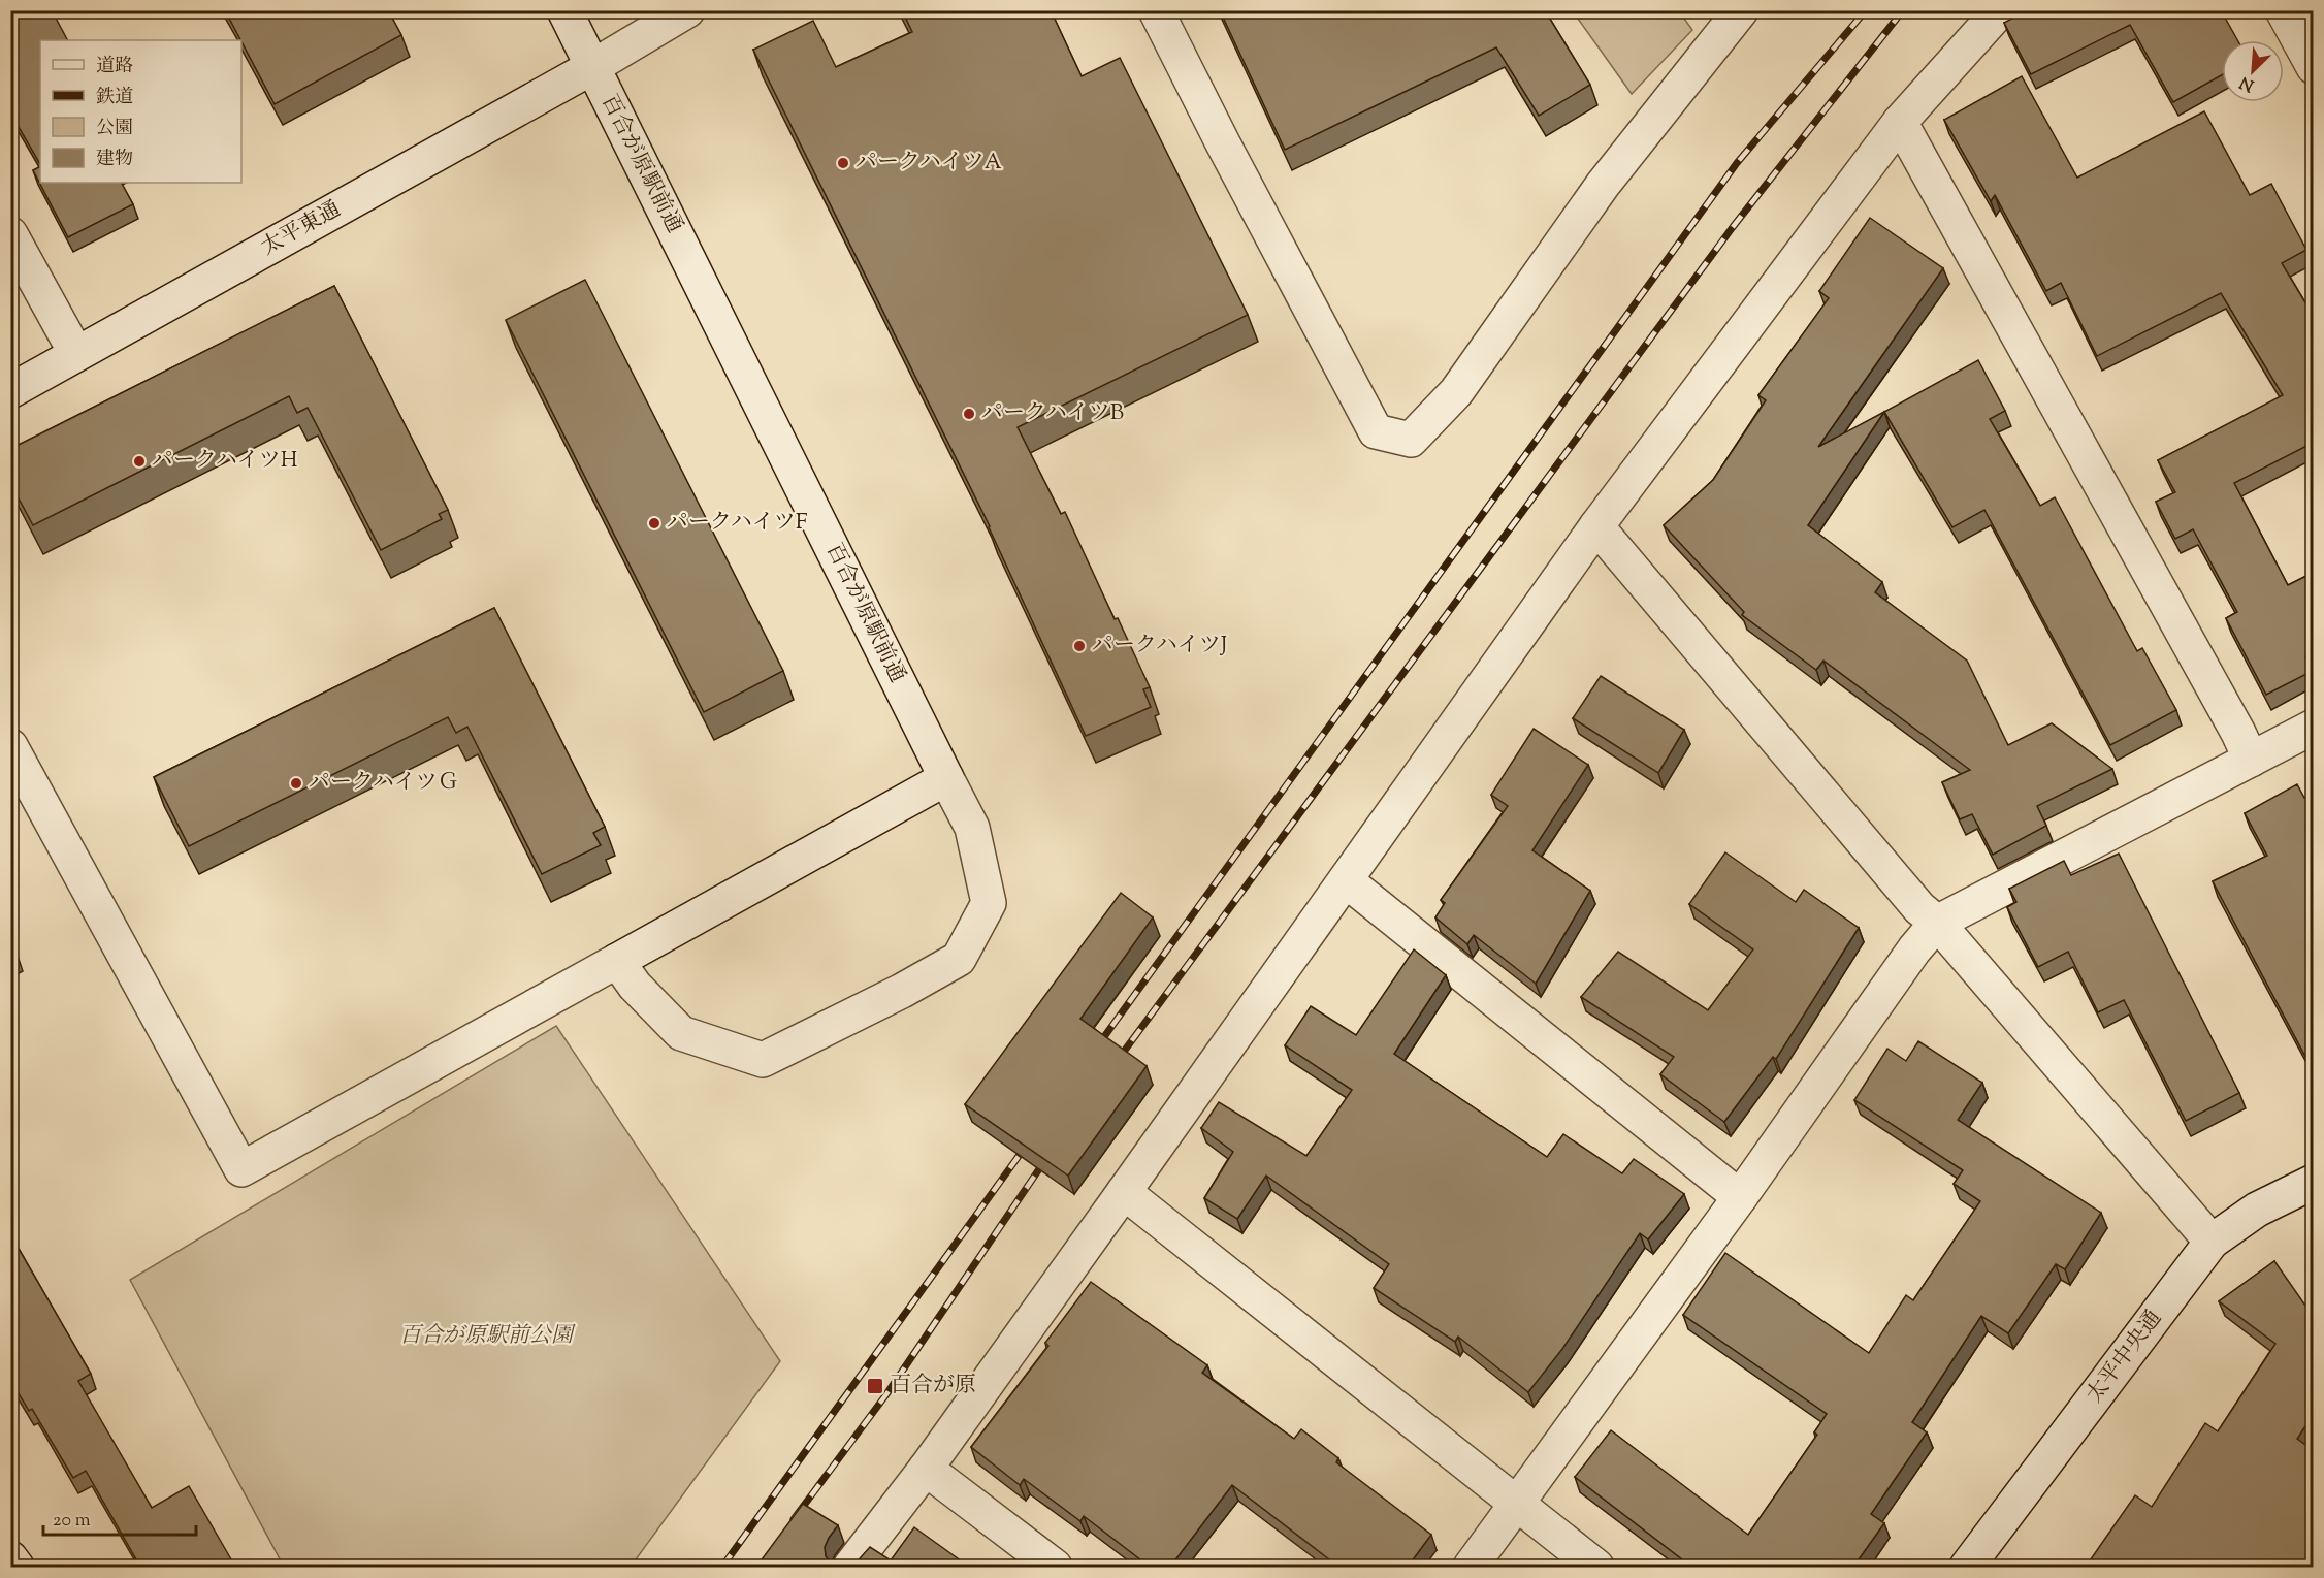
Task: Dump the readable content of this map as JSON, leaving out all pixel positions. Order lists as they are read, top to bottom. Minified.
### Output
{"streets":{"street":["百合が原駅前通","太平東通","太平中央通"]},"crossings":[["百合が原駅前通","太平東通"]],"parks":["百合が原駅前公園"],"places":{"other":["パークハイツA","パークハイツB","パークハイツH","パークハイツF","パークハイツJ","パークハイツＧ"],"transit":["百合が原"]},"legend":["道路","鉄道","公園","建物"],"scale_bar":"20 m","north":"bottom left"}
